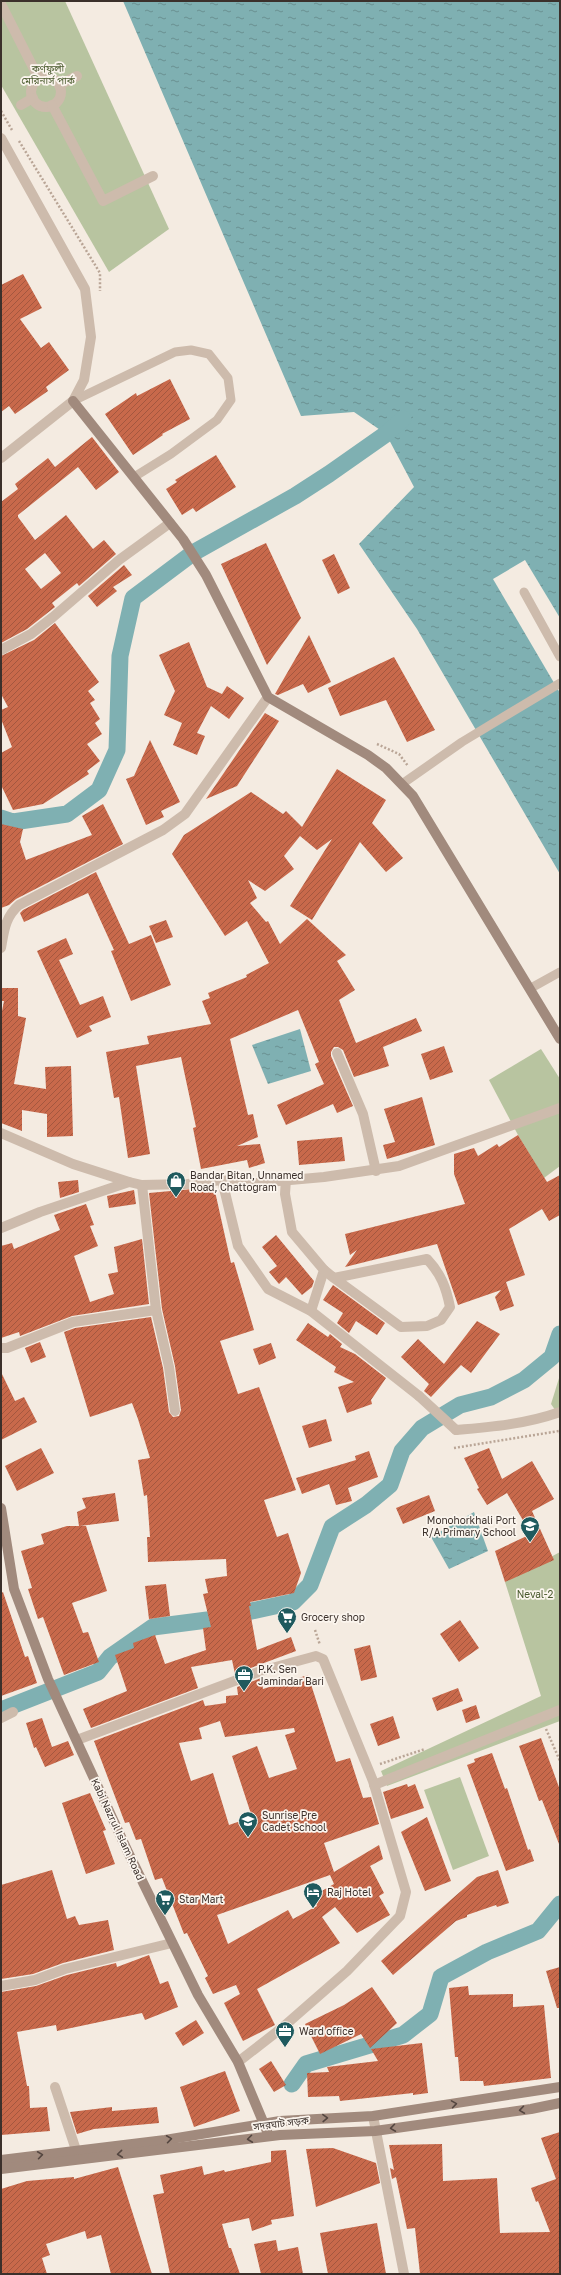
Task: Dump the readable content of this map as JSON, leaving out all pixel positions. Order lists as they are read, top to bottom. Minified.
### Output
{"streets":{"main road":["Kabi Nazrul Islam Road","সদরঘাট সড়ক"]},"crossings":[["Kabi Nazrul Islam Road","সদরঘাট সড়ক"]],"parks":["কর্ণফুলী মেরিনার্স পার্ক","Neval-2"],"places":{"shop":["Bandar Bitan, Unnamed Road, Chattogram"],"school or university":["Monohorkhali Port R/A Primary School","Sunrise Pre Cadet School"],"supermarket":["Grocery shop","Star Mart"],"office":["P.K. Sen Jamindar Bari","Ward office"],"hotel":["Raj Hotel"]}}
